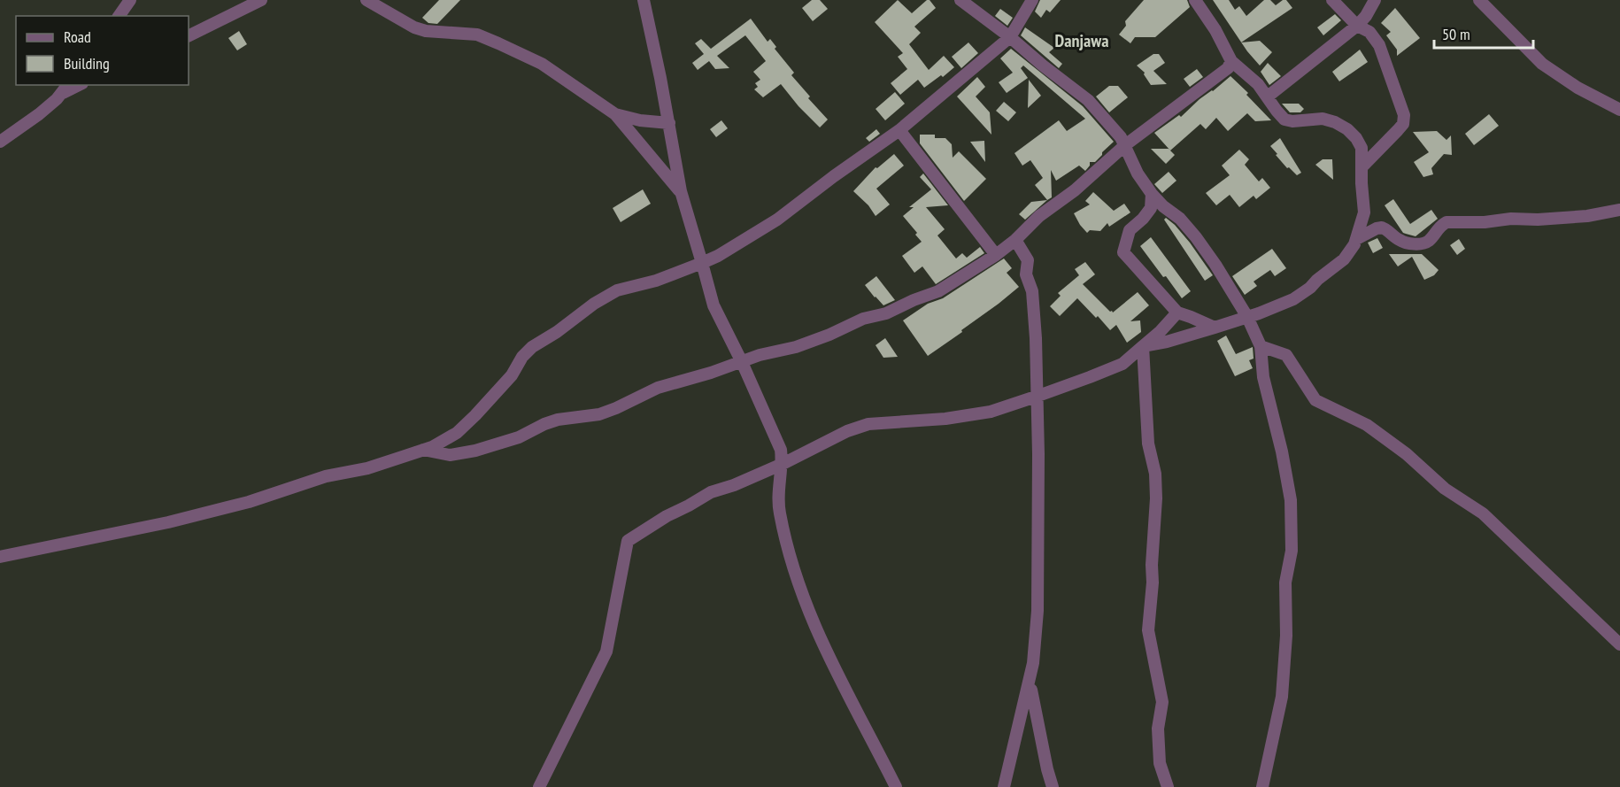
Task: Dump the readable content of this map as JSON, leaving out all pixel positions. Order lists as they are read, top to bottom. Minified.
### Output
{"districts":["Danjawa"],"legend":["Road","Building"],"scale_bar":"50 m"}
